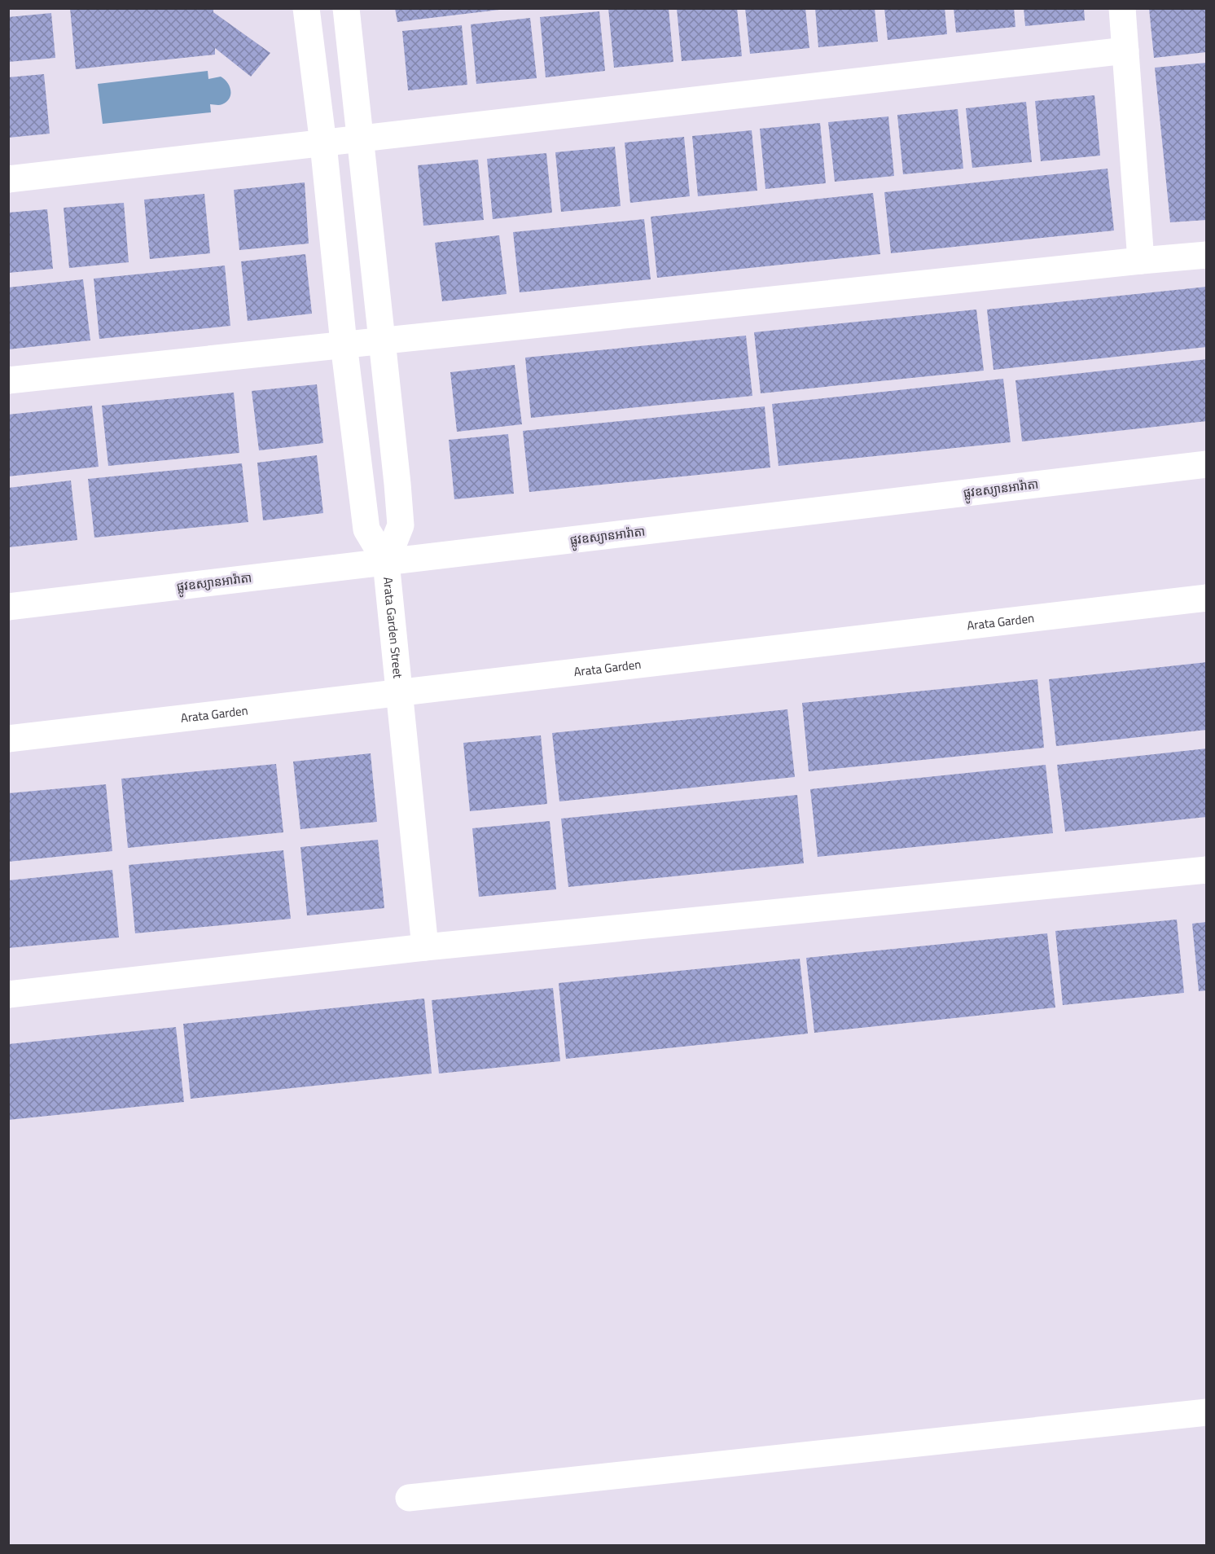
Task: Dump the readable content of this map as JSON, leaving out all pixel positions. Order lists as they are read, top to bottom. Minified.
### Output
{"streets":{"street":["ផ្លូវឧស្យានអារ៉ាតា","Arata Garden","Arata Garden Street"]},"crossings":[["ផ្លូវឧស្យានអារ៉ាតា","Arata Garden Street"],["Arata Garden","Arata Garden Street"]]}
